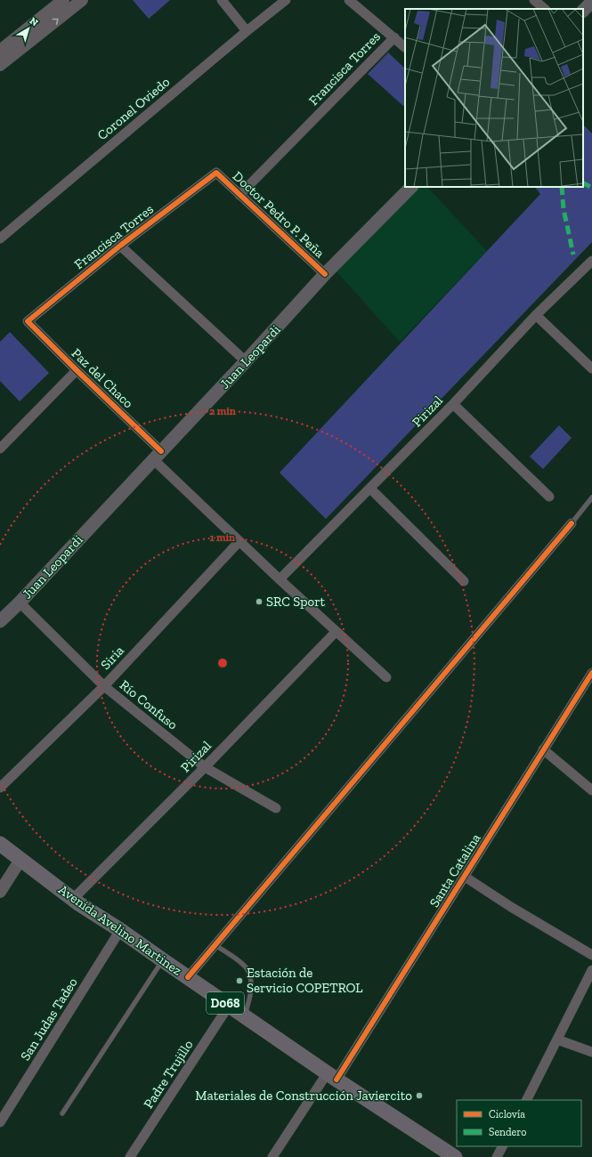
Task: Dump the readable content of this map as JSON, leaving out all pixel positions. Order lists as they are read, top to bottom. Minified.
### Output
{"streets":{"main road":["Juan Leopardi","Avenida Avelino Martinez","D068"],"street":["Francisca Torres","Coronel Oviedo","Doctor Pedro P. Peña","Paz del Chaco","Pirizal","Siria","Río Confuso","Santa Catalina","San Judas Tadeo","Padre Trujillo"]},"crossings":[["Francisca Torres","Doctor Pedro P. Peña"],["Francisca Torres","Paz del Chaco"],["Doctor Pedro P. Peña","Juan Leopardi"],["Juan Leopardi","Paz del Chaco"],["Juan Leopardi","Río Confuso"],["Paz del Chaco","Pirizal"],["Paz del Chaco","Siria"],["Pirizal","Río Confuso"],["Pirizal","Avenida Avelino Martinez"],["Siria","Río Confuso"],["Santa Catalina","Avenida Avelino Martinez"],["Avenida Avelino Martinez","San Judas Tadeo"],["Avenida Avelino Martinez","Padre Trujillo"]],"places":["SRC Sport","Estación de Servicio COPETROL","Materiales de Construcción Javiercito"],"legend":["Ciclovía","Sendero"],"north":"top right","rings":["2 min","1 min"]}
